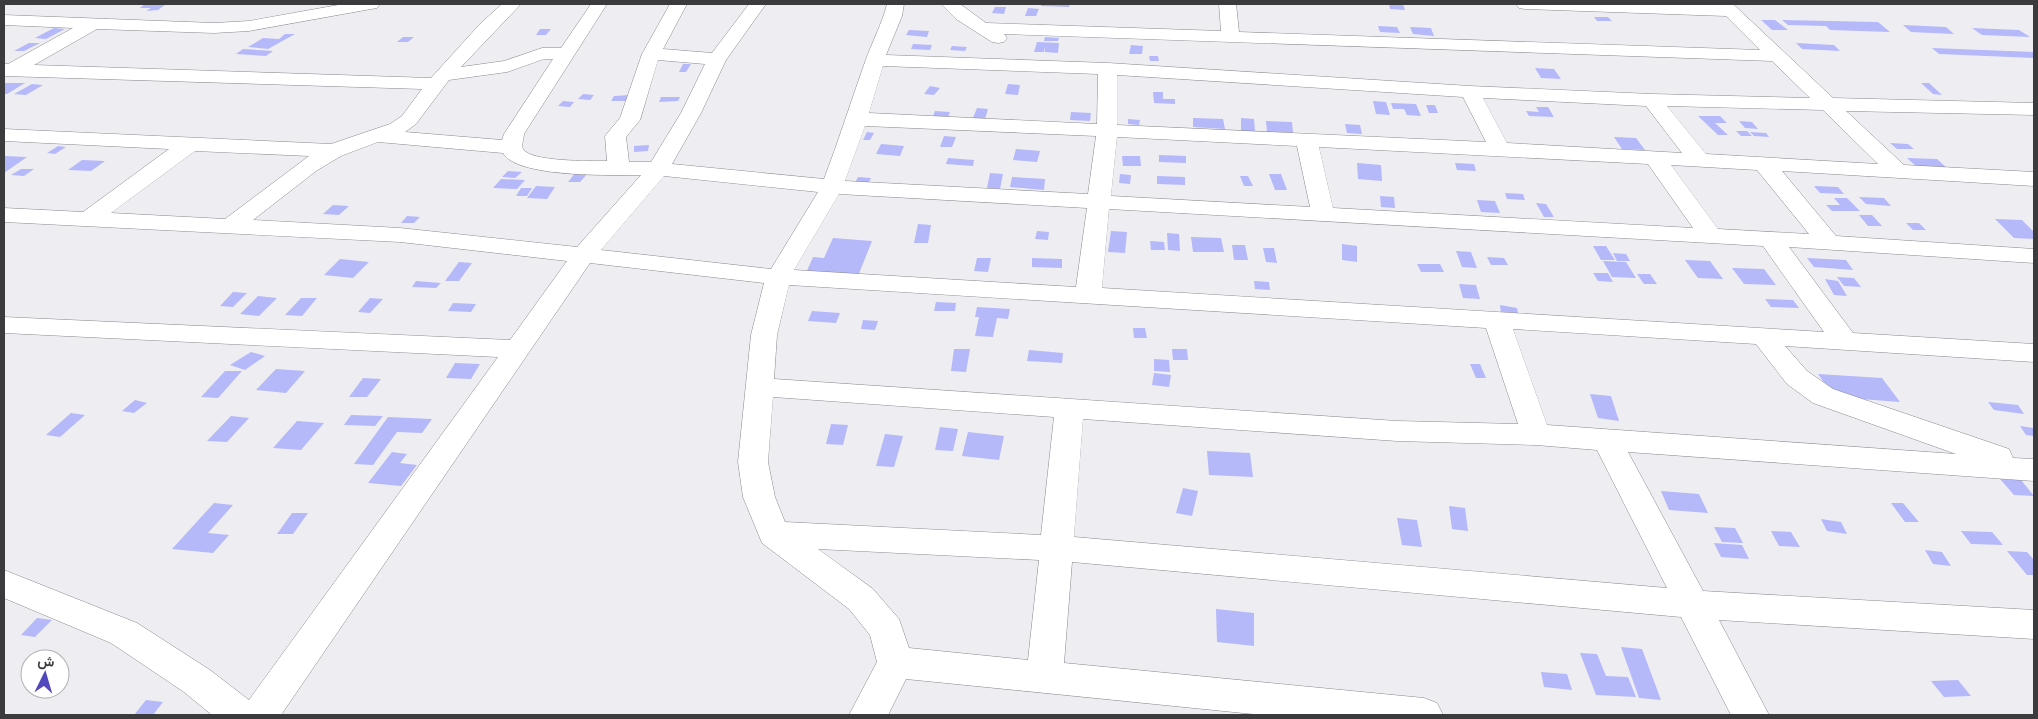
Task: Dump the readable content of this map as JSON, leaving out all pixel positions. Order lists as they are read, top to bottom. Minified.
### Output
{"north":"top"}
